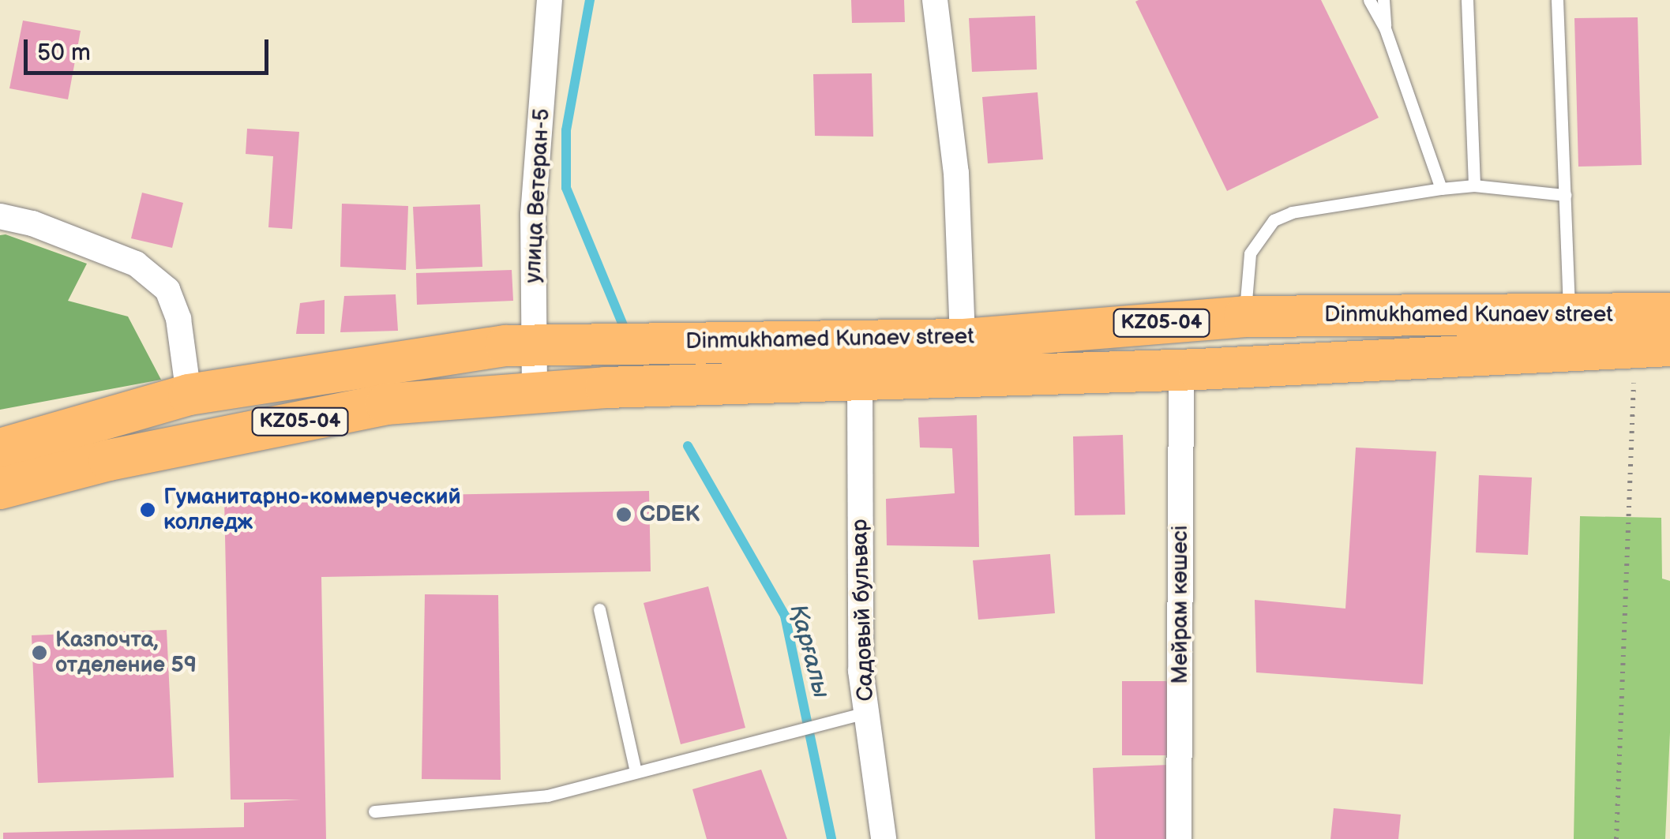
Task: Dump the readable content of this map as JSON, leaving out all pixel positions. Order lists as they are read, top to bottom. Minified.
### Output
{"streets":{"main road":["Dinmukhamed Kunaev street","KZ05-04"],"street":["улица Ветеран-5","Мейрам көшесі","Садовый бульвар"]},"crossings":[["улица Ветеран-5","Dinmukhamed Kunaev street"],["Dinmukhamed Kunaev street","Мейрам көшесі"],["Dinmukhamed Kunaev street","Садовый бульвар"]],"water":["Қарғалы"],"places":["Гуманитарно-коммерческий колледж","CDEK","Казпочта, отделение 59"],"scale_bar":"50 m"}
